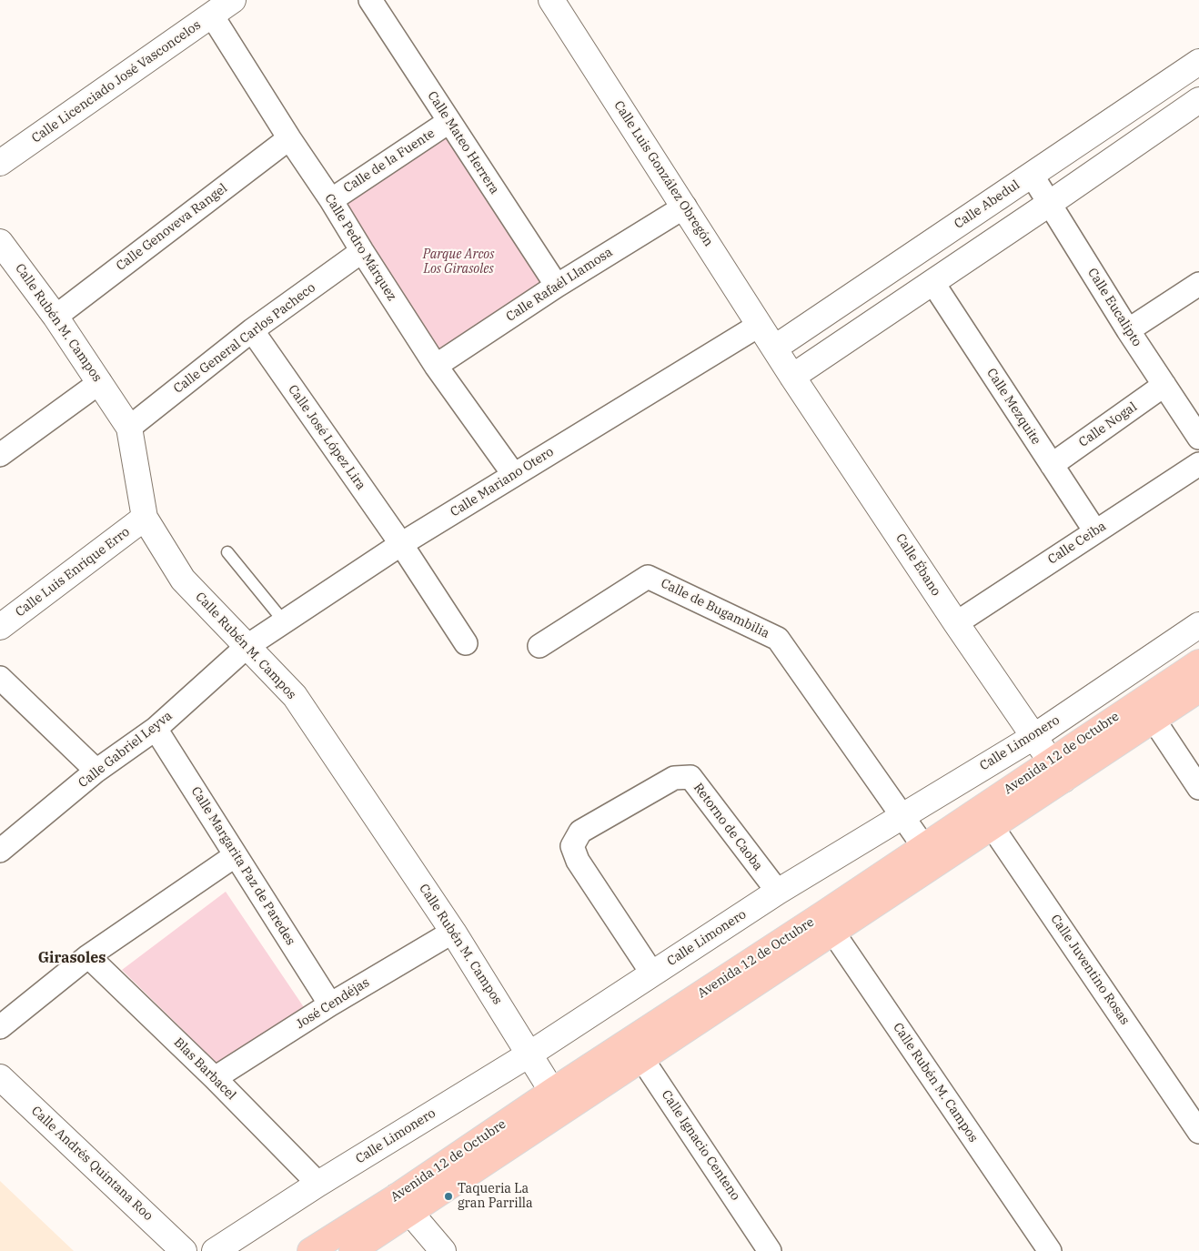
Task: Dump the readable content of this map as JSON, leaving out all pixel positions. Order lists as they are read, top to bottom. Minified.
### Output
{"streets":{"main road":["Avenida 12 de Octubre"],"street":["Calle Licenciado José Vasconcelos","Calle Mateo Herrera","Calle de la Fuente","Calle Luis González Obregón","Calle Abedul","Calle Genoveva Rangel","Calle Pedro Márquez","Calle Rafaél Llamosa","Calle Eucalipto","Calle Rubén M. Campos","Calle General Carlos Pacheco","Calle Mezquite","Calle Nogal","Calle José López Lira","Calle Mariano Otero","Calle Ceiba","Calle Ébano","Calle Luis Enrique Erro","Calle de Bugambilia","Calle Limonero","Calle Gabriel Leyva","Retorno de Caoba","Calle Margarita Paz de Paredes","Calle Juventino Rosas","José Cendéjas","Blas Barbacel","Calle Ignacio Centeno","Calle Andrés Quintana Roo"]},"crossings":[["Calle Licenciado José Vasconcelos","Calle Pedro Márquez"],["Calle Mateo Herrera","Calle de la Fuente"],["Calle Mateo Herrera","Calle Rafaél Llamosa"],["Calle de la Fuente","Calle Pedro Márquez"],["Calle Luis González Obregón","Calle Abedul"],["Calle Luis González Obregón","Calle Rafaél Llamosa"],["Calle Luis González Obregón","Calle Mariano Otero"],["Calle Luis González Obregón","Calle Ébano"],["Calle Abedul","Calle Eucalipto"],["Calle Abedul","Calle Ébano"],["Calle Genoveva Rangel","Calle Pedro Márquez"],["Calle Genoveva Rangel","Calle Rubén M. Campos"],["Calle Pedro Márquez","Calle Rafaél Llamosa"],["Calle Pedro Márquez","Calle General Carlos Pacheco"],["Calle Pedro Márquez","Calle Mariano Otero"],["Calle Eucalipto","Calle Nogal"],["Calle Rubén M. Campos","Calle General Carlos Pacheco"],["Calle Rubén M. Campos","Calle Mariano Otero"],["Calle Rubén M. Campos","Calle Luis Enrique Erro"],["Calle Rubén M. Campos","Calle Limonero"],["Calle Rubén M. Campos","Calle Gabriel Leyva"],["Calle Rubén M. Campos","Avenida 12 de Octubre"],["Calle Rubén M. Campos","José Cendéjas"],["Calle General Carlos Pacheco","Calle José López Lira"],["Calle Mezquite","Calle Nogal"],["Calle Mezquite","Calle Ceiba"],["Calle José López Lira","Calle Mariano Otero"],["Calle Mariano Otero","Calle Gabriel Leyva"],["Calle Ceiba","Calle Ébano"],["Calle Ébano","Calle Limonero"],["Calle Ébano","Avenida 12 de Octubre"],["Calle de Bugambilia","Calle Limonero"],["Calle Limonero","Retorno de Caoba"],["Calle Limonero","Blas Barbacel"],["Calle Gabriel Leyva","Calle Margarita Paz de Paredes"],["Avenida 12 de Octubre","Calle Juventino Rosas"],["Avenida 12 de Octubre","Calle Ignacio Centeno"],["Calle Margarita Paz de Paredes","José Cendéjas"],["José Cendéjas","Blas Barbacel"]],"districts":["Girasoles"],"parks":["Parque Arcos Los Girasoles"],"places":["Taqueria La gran Parrilla"]}
